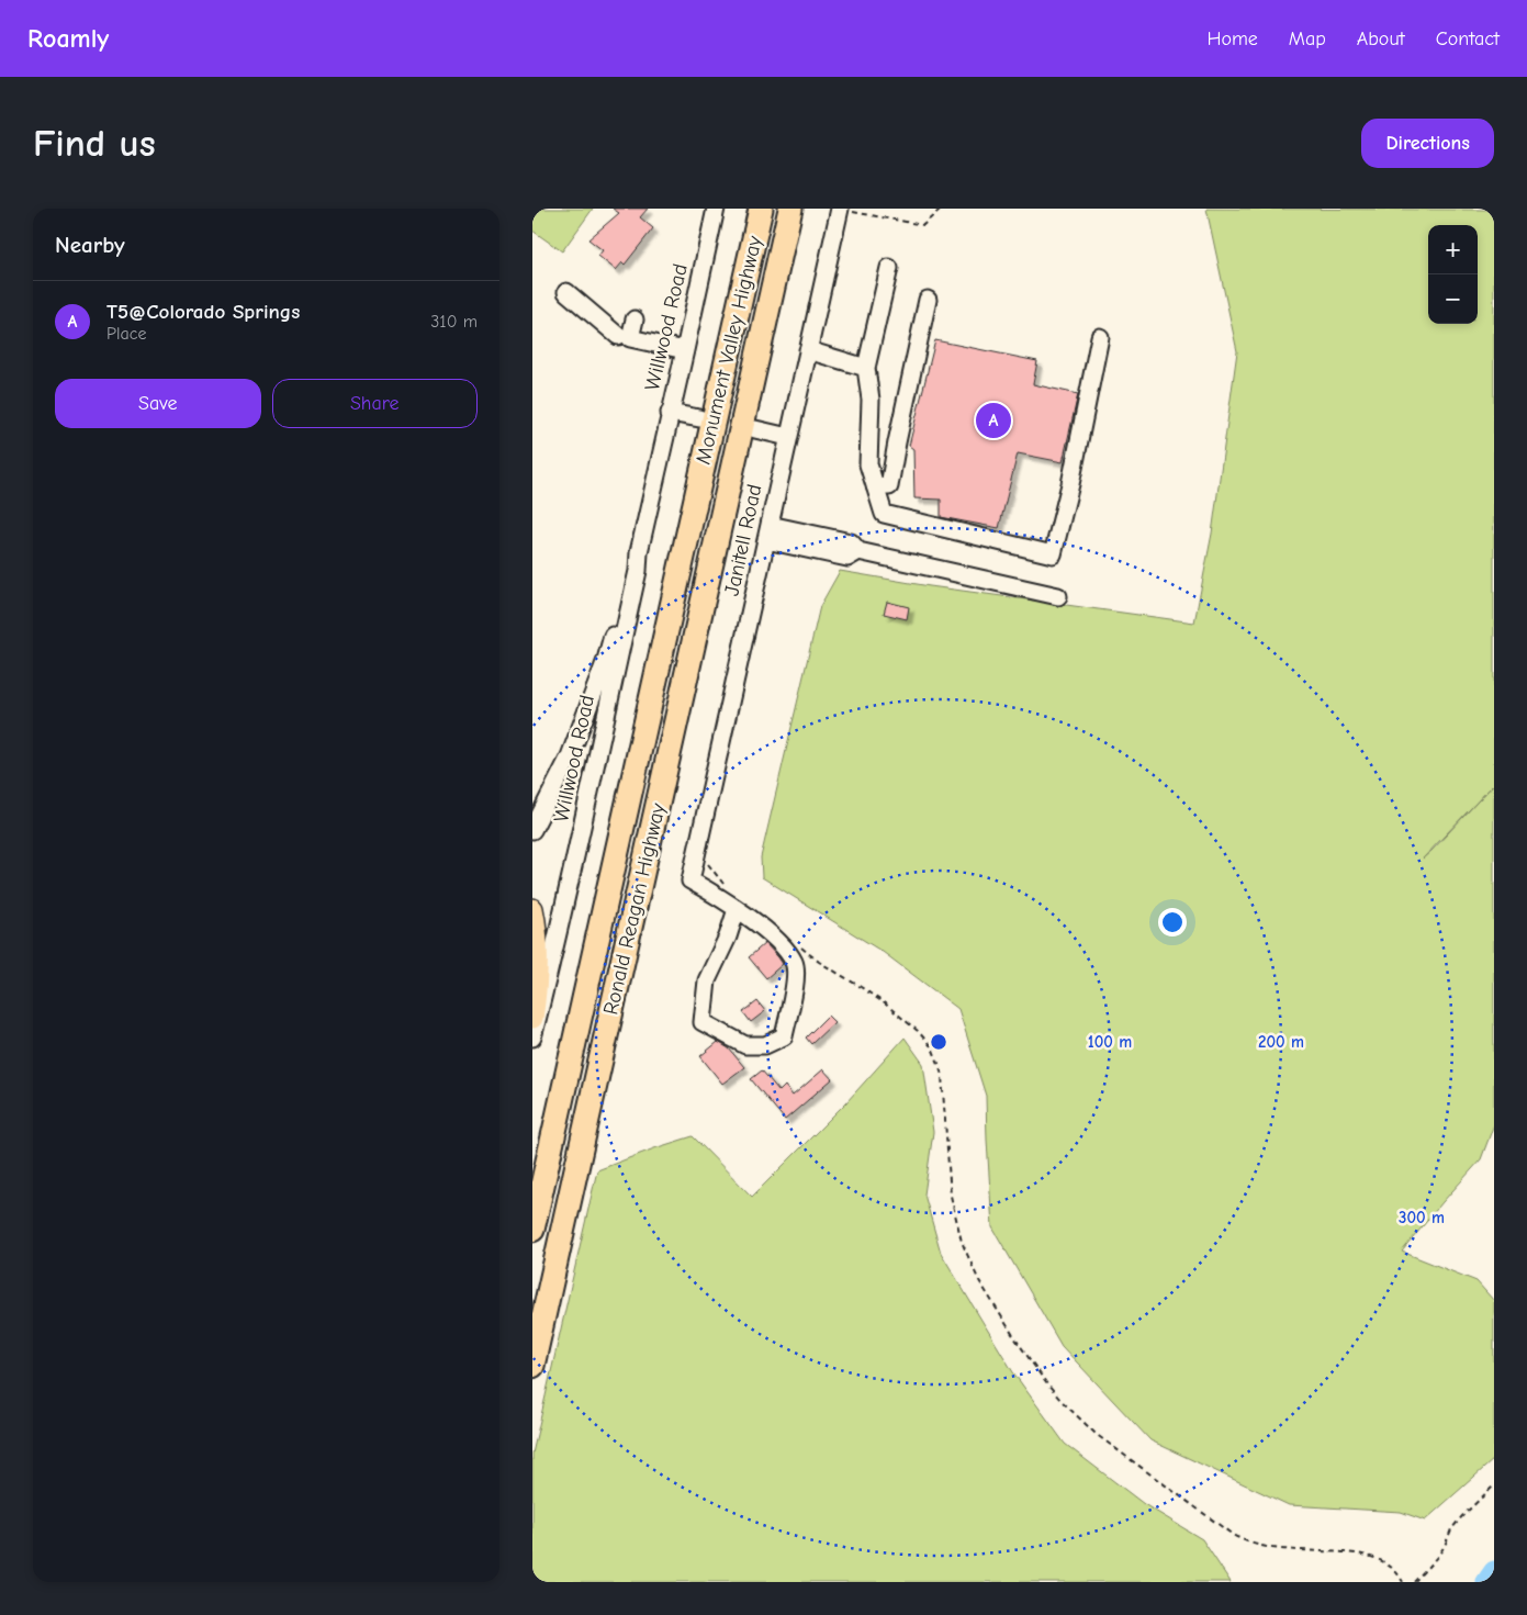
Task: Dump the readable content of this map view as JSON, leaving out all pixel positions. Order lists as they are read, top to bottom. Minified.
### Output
{"streets":{"highway":["Monument Valley Highway","Ronald Reagan Highway"],"street":["Willwood Road","Janitell Road"]},"crossings":[["Monument Valley Highway","Ronald Reagan Highway"]],"page":{"header":"Roamly","nav":["Home","Map","About","Contact"],"buttons":["Directions",["Save","Share"]],"title":"Find us","heading":"Nearby","map_buttons":["+","−"],"list":[{"mark":"A","name":"T5@Colorado Springs","note":"Place","value":"310 m"}],"pins":"A"},"rings":["100 m","200 m","300 m"]}
